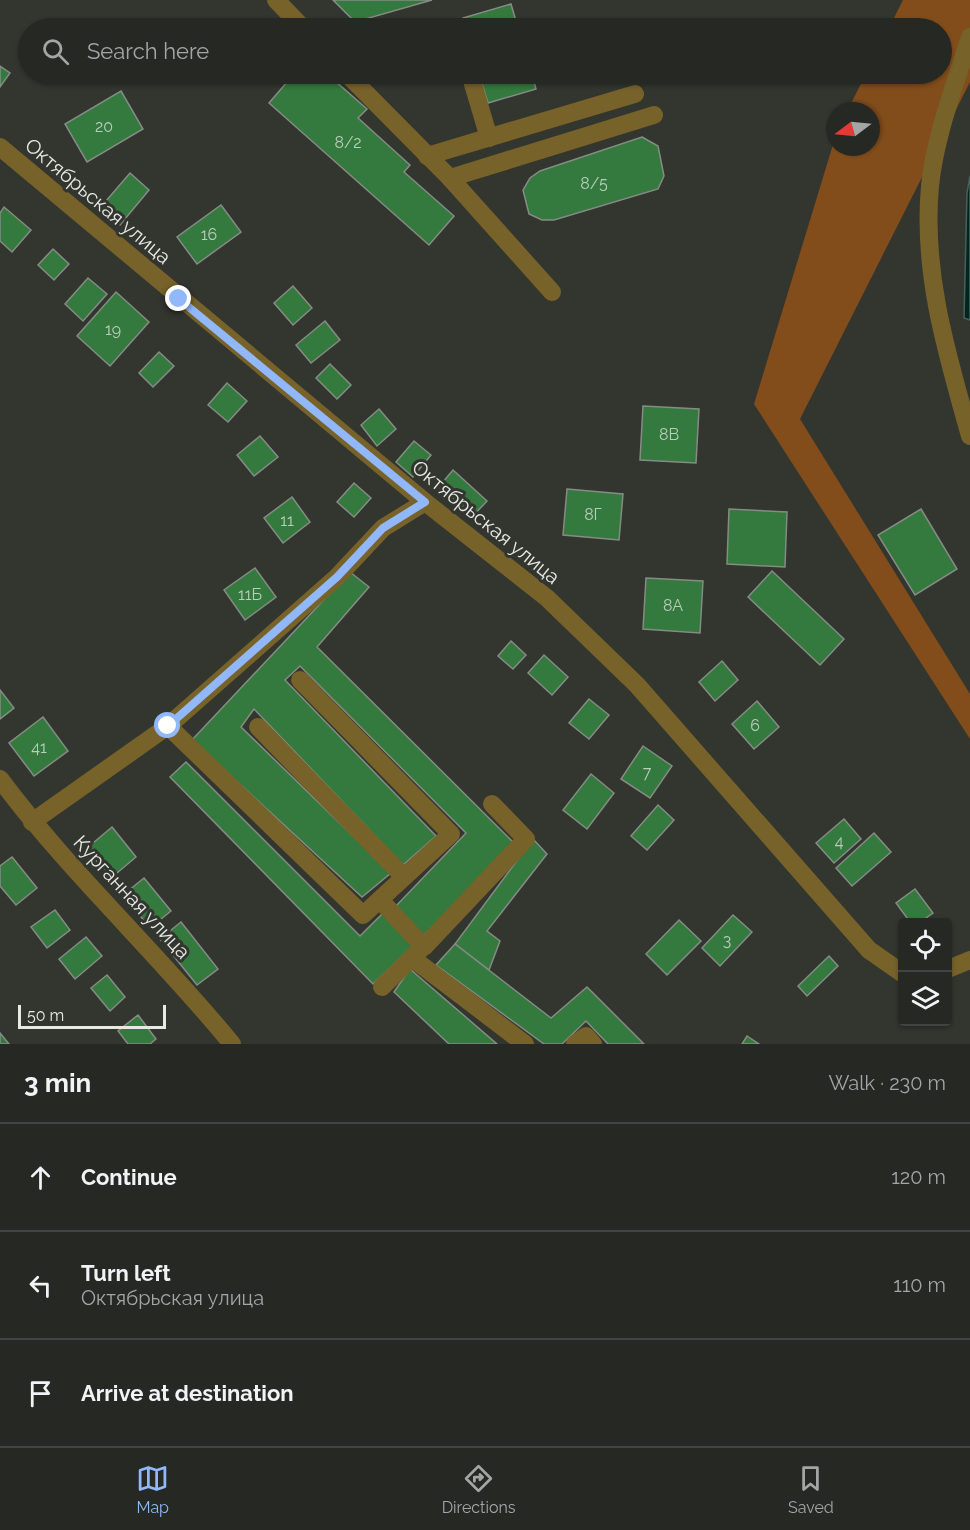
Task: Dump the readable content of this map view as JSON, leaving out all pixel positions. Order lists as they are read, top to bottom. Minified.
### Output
{"streets":{"street":["Октябрьская улица","Курганная улица"]},"house_numbers":["20","8/2","8/5","16","19","8В","8Г","11","11Б","8А","6","41","7","4","3"],"scale_bar":"50 m","north":"left","page":{"search":"Search here","scale":"50 m","heading":["3 min","Walk · 230 m"],"list":[["Continue","120 m"],["Turn left","Октябрьская улица","110 m"],"Arrive at destination"],"nav":["Map","Directions","Saved"]}}
